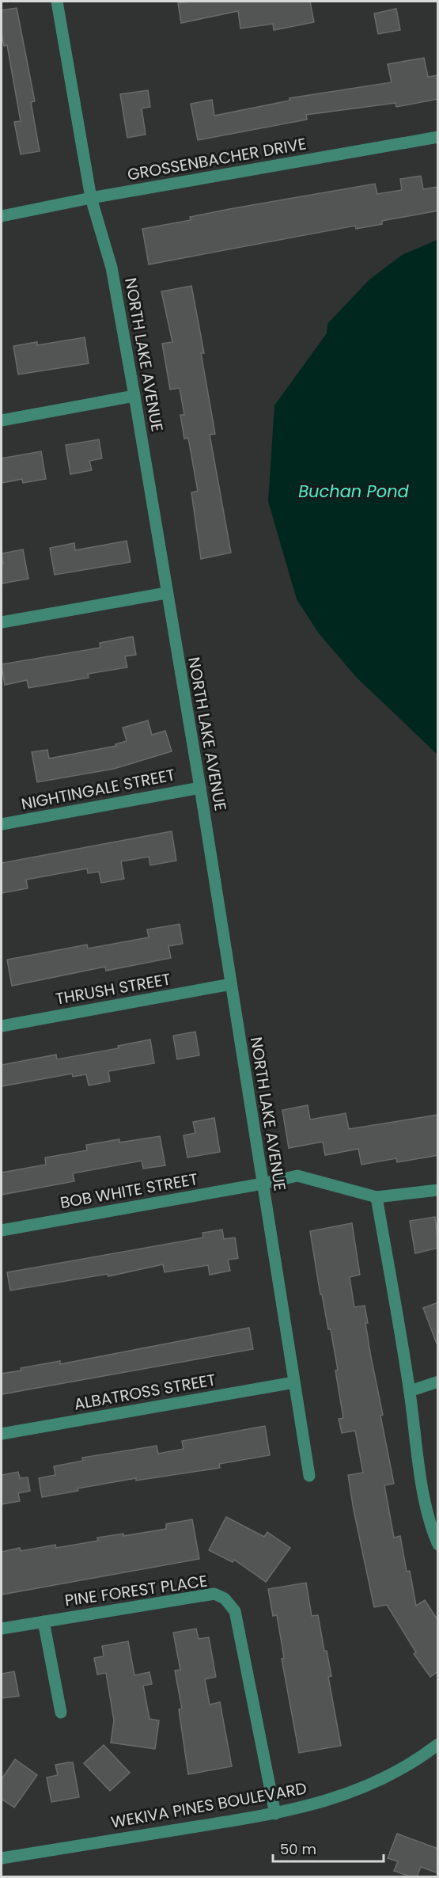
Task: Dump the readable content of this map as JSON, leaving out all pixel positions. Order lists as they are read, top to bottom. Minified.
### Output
{"streets":{"street":["GROSSENBACHER DRIVE","NORTH LAKE AVENUE","NIGHTINGALE STREET","THRUSH STREET","BOB WHITE STREET","ALBATROSS STREET","PINE FOREST PLACE","WEKIVA PINES BOULEVARD"]},"crossings":[["GROSSENBACHER DRIVE","NORTH LAKE AVENUE"],["NORTH LAKE AVENUE","NIGHTINGALE STREET"],["NORTH LAKE AVENUE","THRUSH STREET"],["NORTH LAKE AVENUE","BOB WHITE STREET"],["NORTH LAKE AVENUE","ALBATROSS STREET"],["PINE FOREST PLACE","WEKIVA PINES BOULEVARD"]],"water":["Buchan Pond"],"scale_bar":"50 m"}
